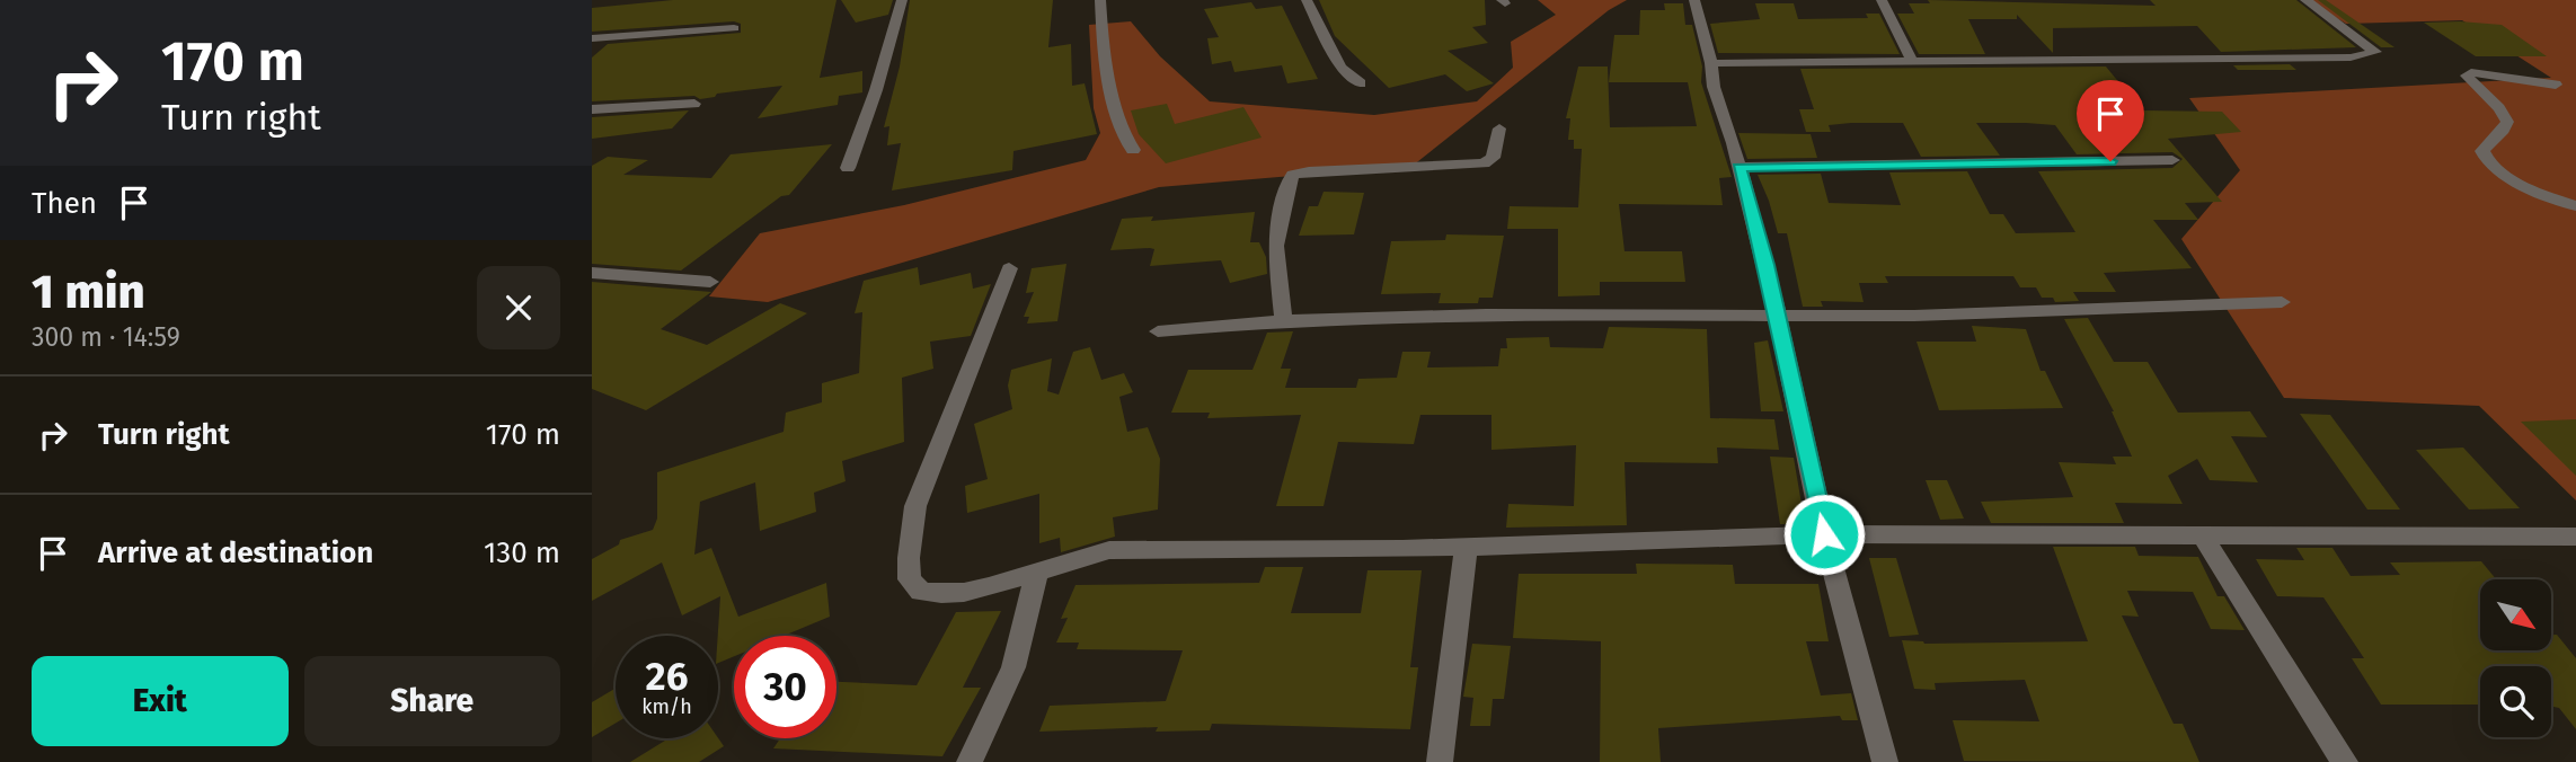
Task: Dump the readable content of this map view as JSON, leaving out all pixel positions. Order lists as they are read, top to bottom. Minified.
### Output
{"north":"bottom right","page":{"turn":["170 m","Turn right"],"then":"Then","heading":["1 min","300 m · 14:59"],"list":[{"name":"Turn right","value":"170 m"},{"name":"Arrive at destination","value":"130 m"}],"speed":"26 km/h","limit":"30","buttons":["Exit","Share"]}}
